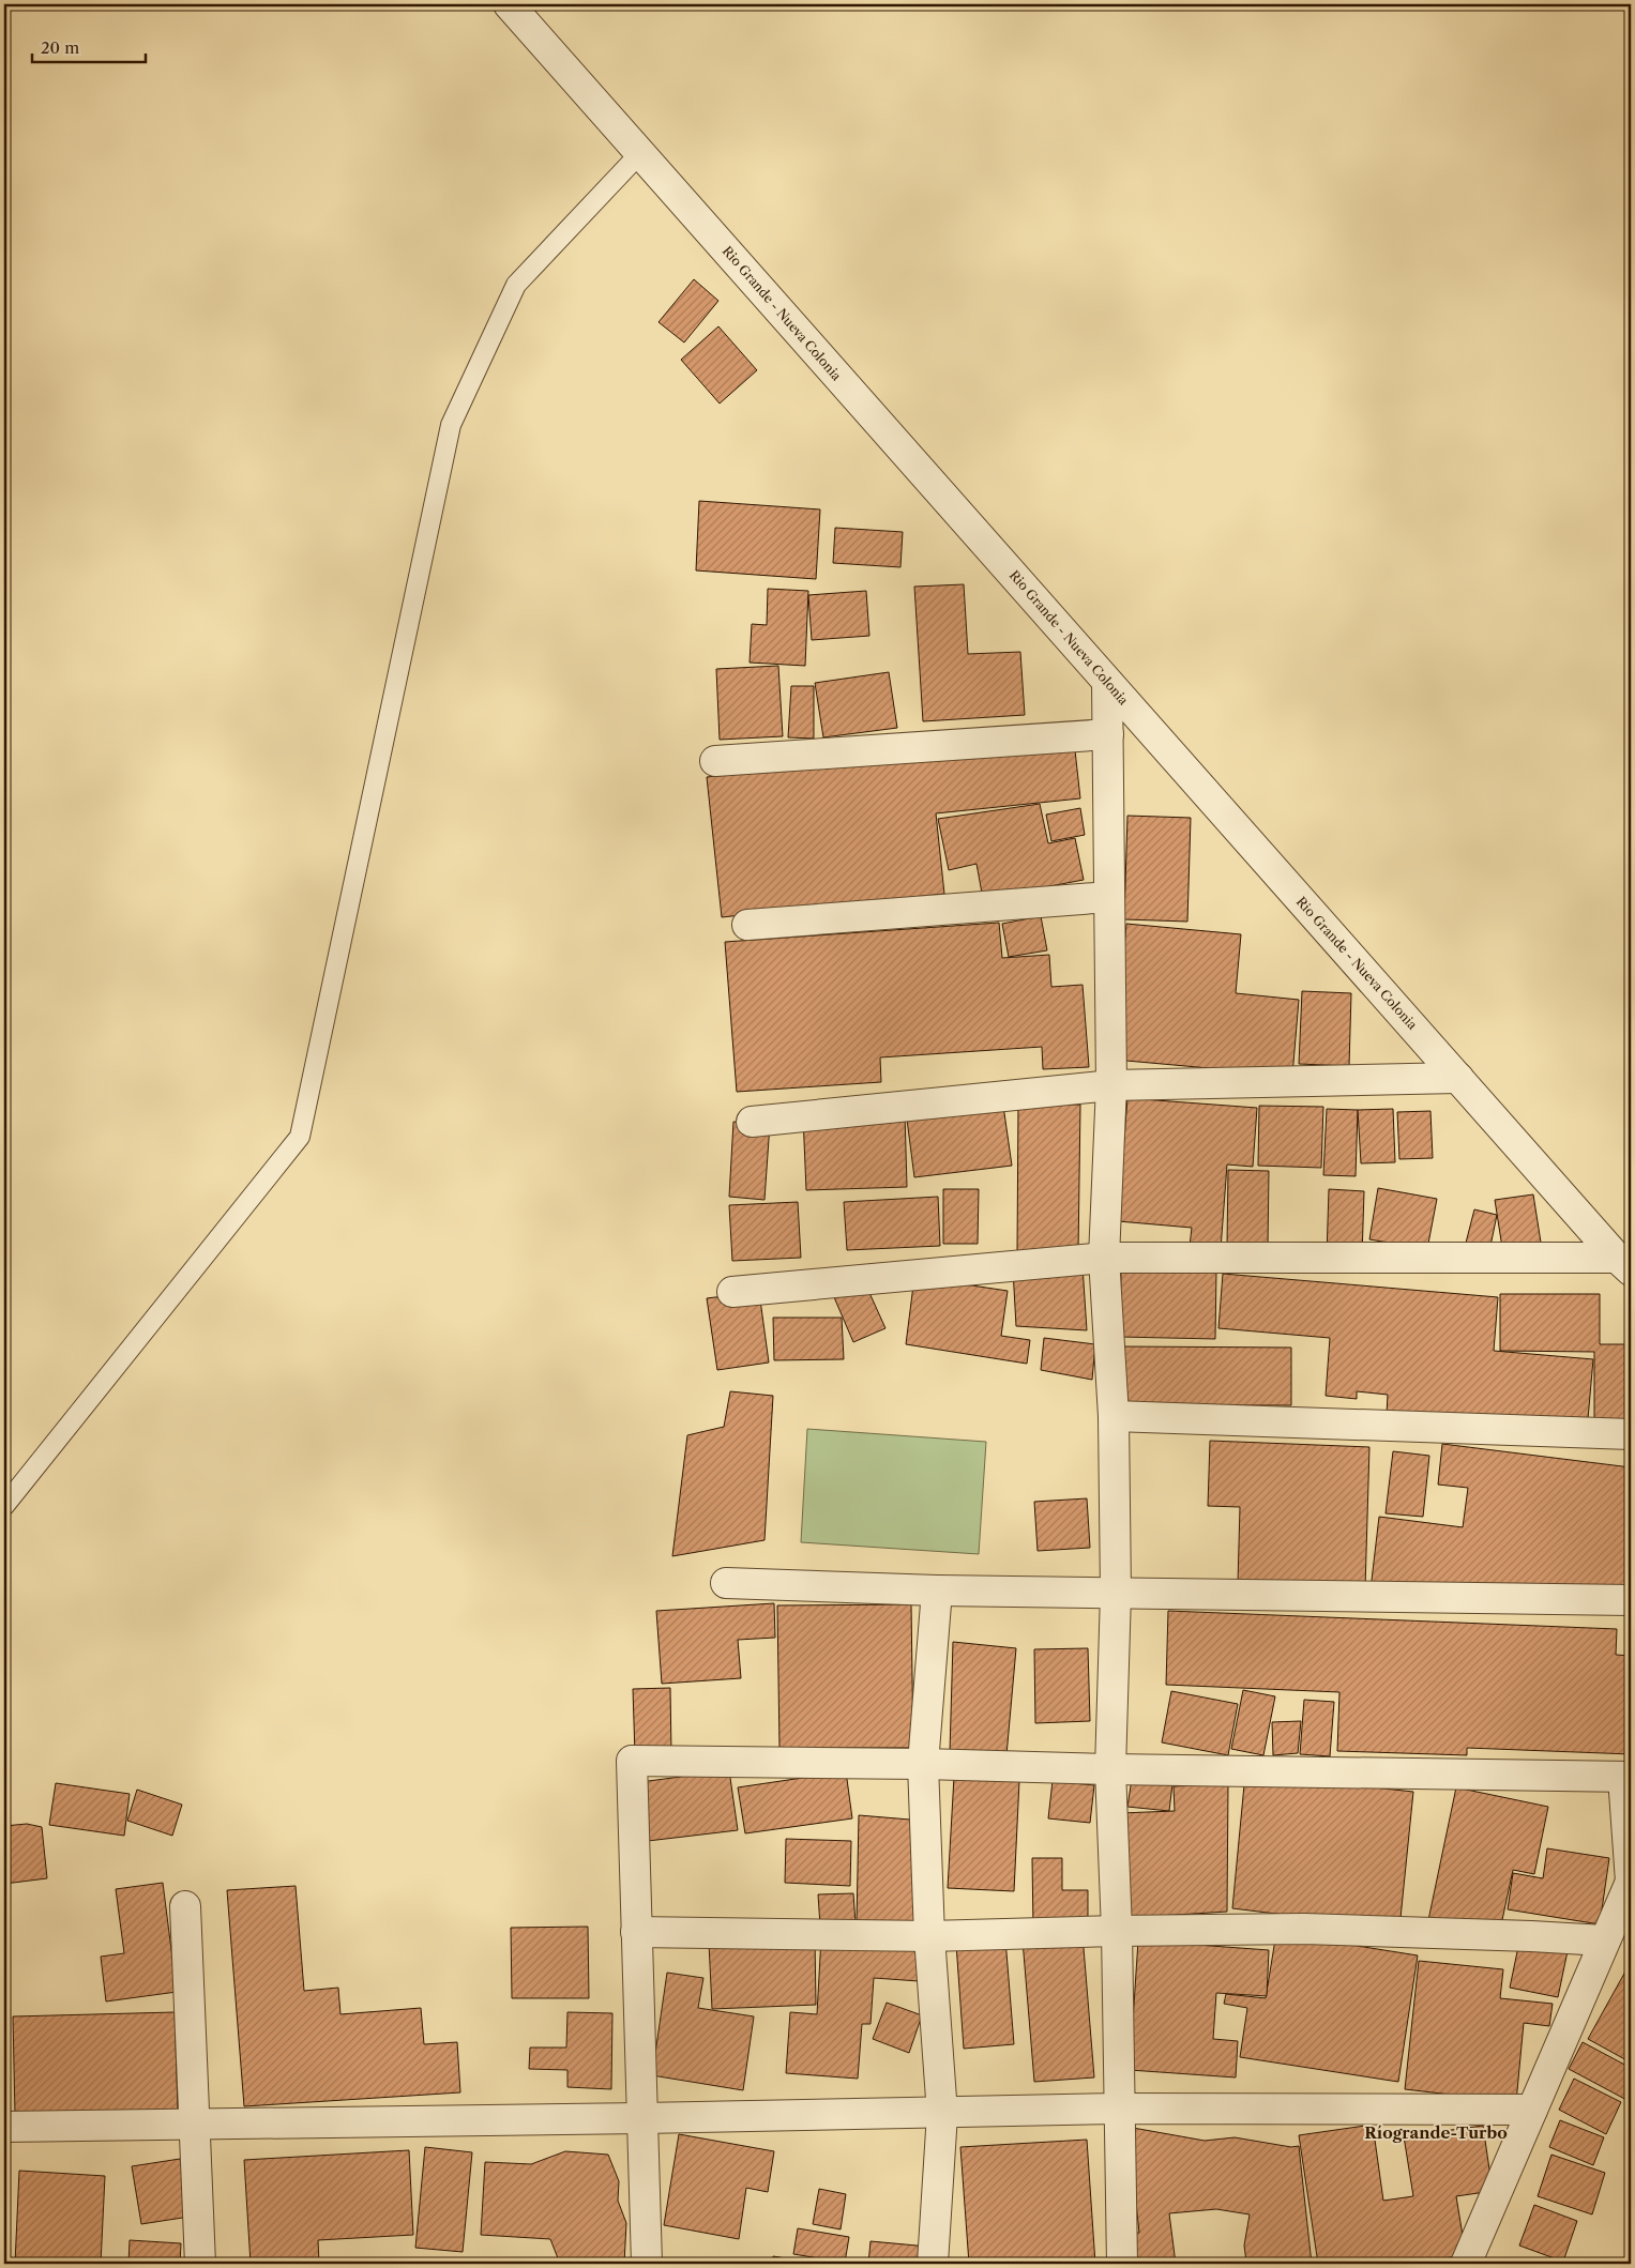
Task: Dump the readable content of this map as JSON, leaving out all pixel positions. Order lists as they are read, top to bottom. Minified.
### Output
{"streets":{"street":["Rio Grande - Nueva Colonia"]},"districts":["Ríogrande-Turbo"],"scale_bar":"20 m"}
